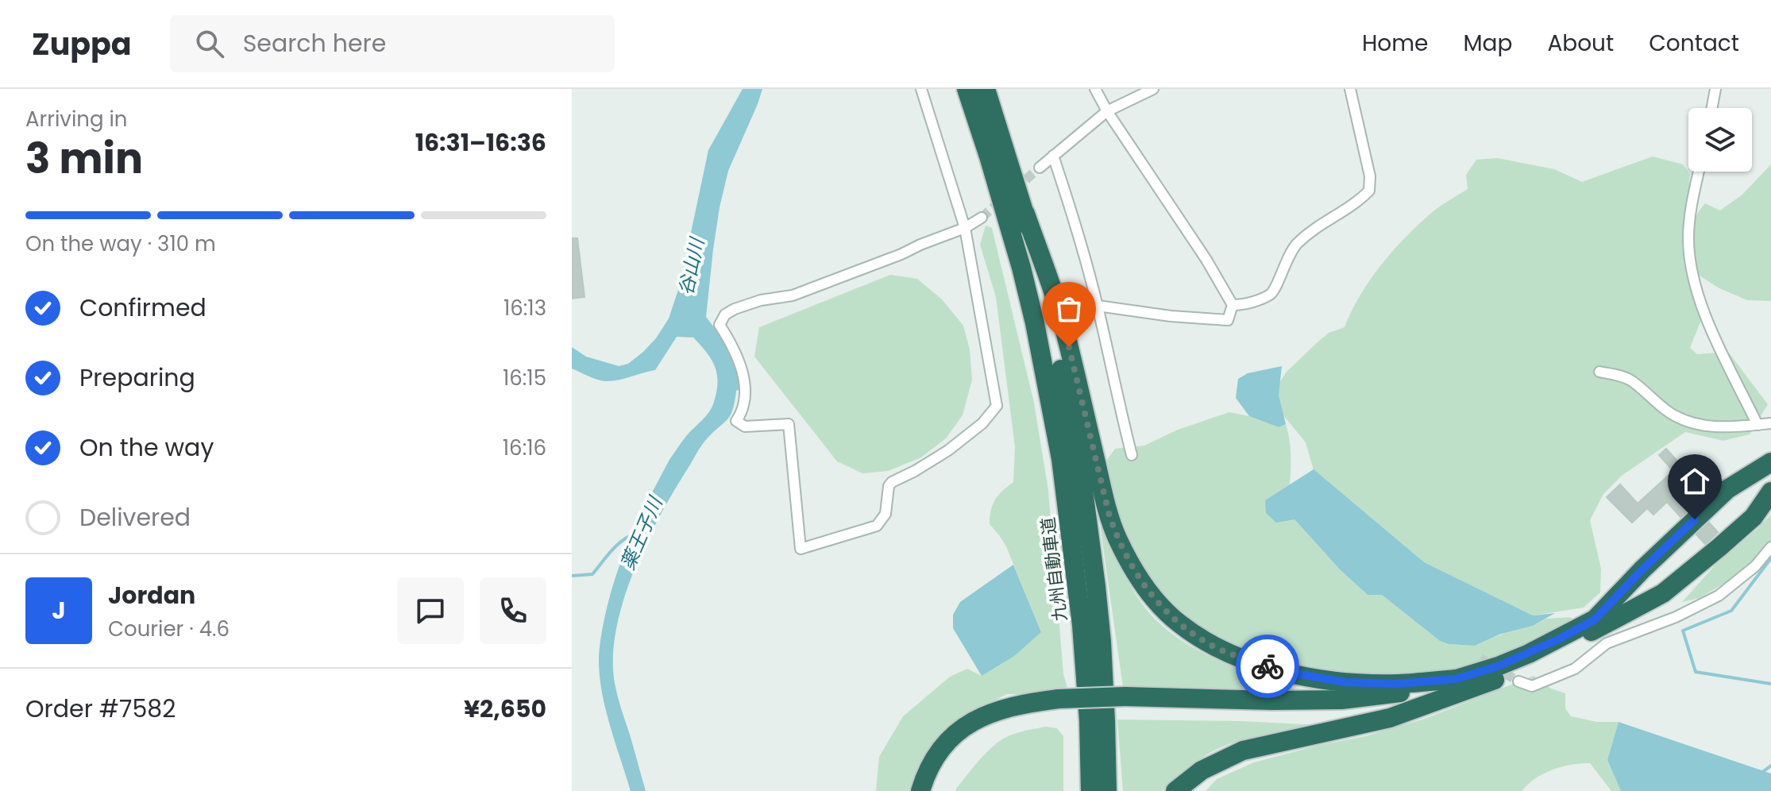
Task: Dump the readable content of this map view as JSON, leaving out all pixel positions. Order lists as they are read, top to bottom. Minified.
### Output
{"streets":{"highway":["九州自動車道"]},"water":["谷山川","薬王子川"],"page":{"header":"Zuppa","search":"Search here","nav":["Home","Map","About","Contact"],"heading":["3 min","Arriving in","16:31–16:36"],"panel":["Jordan","Courier · 4.6","Order #7582","¥2,650"],"bar":"On the way · 310 m","list":[["Confirmed","16:13"],["Preparing","16:15"],["On the way","16:16"],"Delivered"],"round":"J"}}
